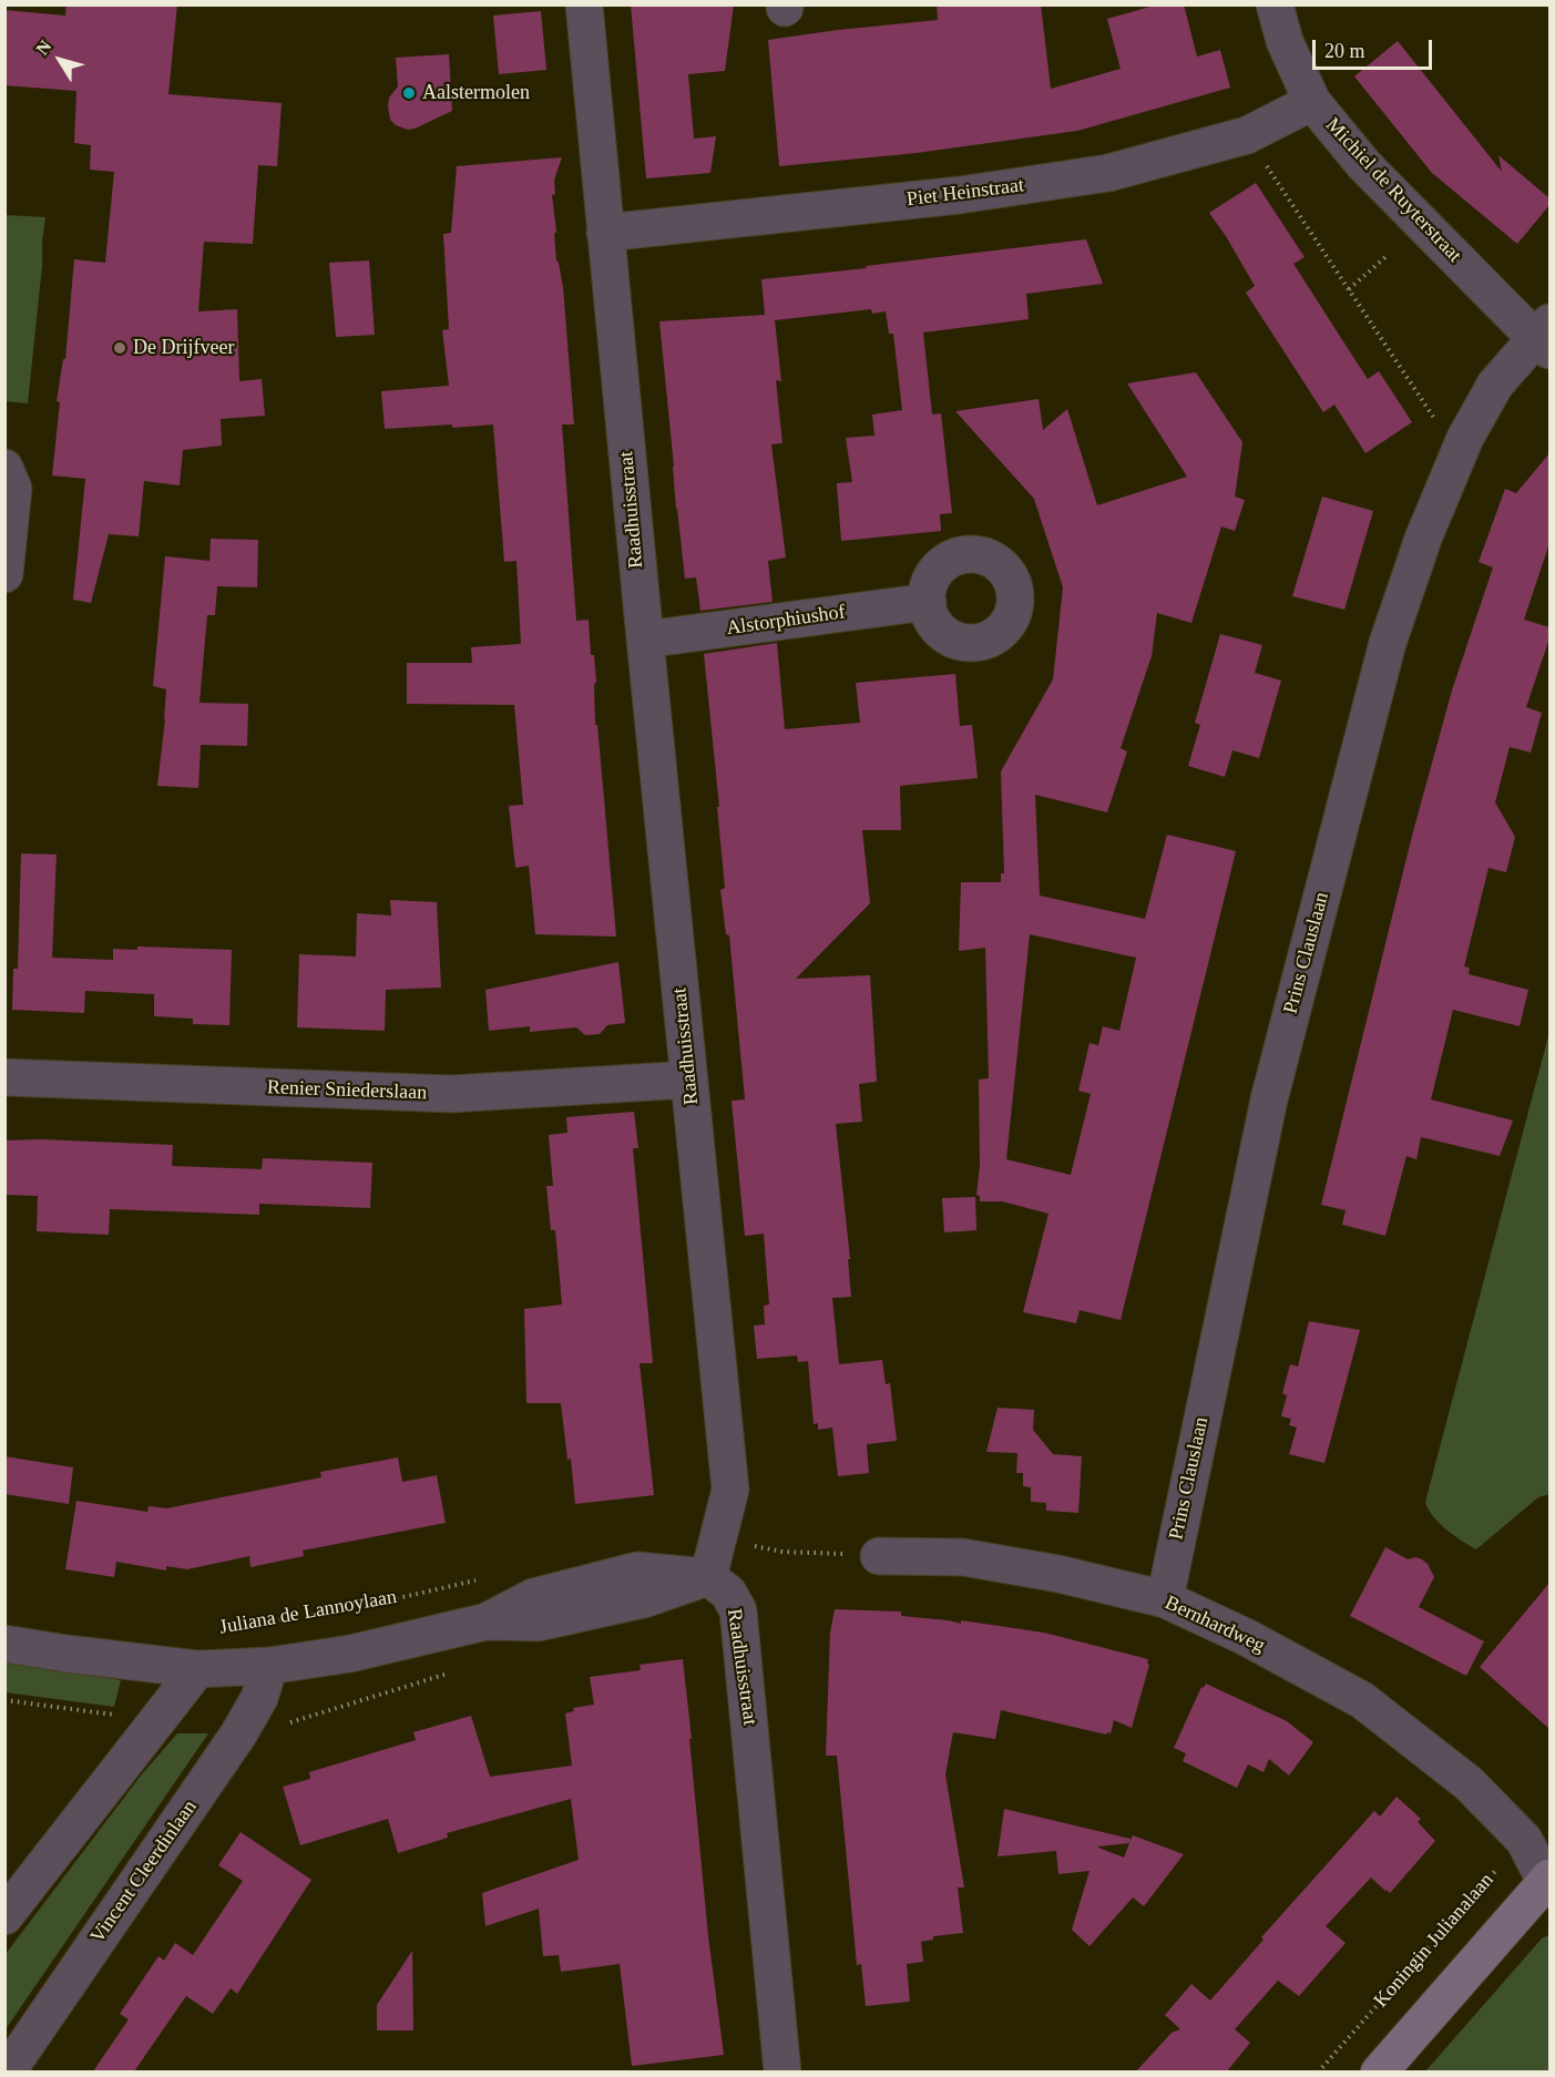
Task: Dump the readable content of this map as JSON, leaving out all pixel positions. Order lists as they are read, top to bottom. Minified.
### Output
{"streets":{"street":["Michiel de Ruyterstraat","Piet Heinstraat","Raadhuisstraat","Alstorphiushof","Prins Clauslaan","Renier Sniederslaan","Juliana de Lannoylaan","Bernhardweg","Vincent Cleerdinlaan"],"path":["Koningin Julianalaan"]},"crossings":[["Michiel de Ruyterstraat","Piet Heinstraat"],["Michiel de Ruyterstraat","Prins Clauslaan"],["Piet Heinstraat","Raadhuisstraat"],["Raadhuisstraat","Alstorphiushof"],["Raadhuisstraat","Renier Sniederslaan"],["Raadhuisstraat","Juliana de Lannoylaan"],["Prins Clauslaan","Bernhardweg"],["Juliana de Lannoylaan","Vincent Cleerdinlaan"],["Bernhardweg","Koningin Julianalaan"]],"places":["Aalstermolen","De Drijfveer"],"scale_bar":"20 m","north":"top left"}
